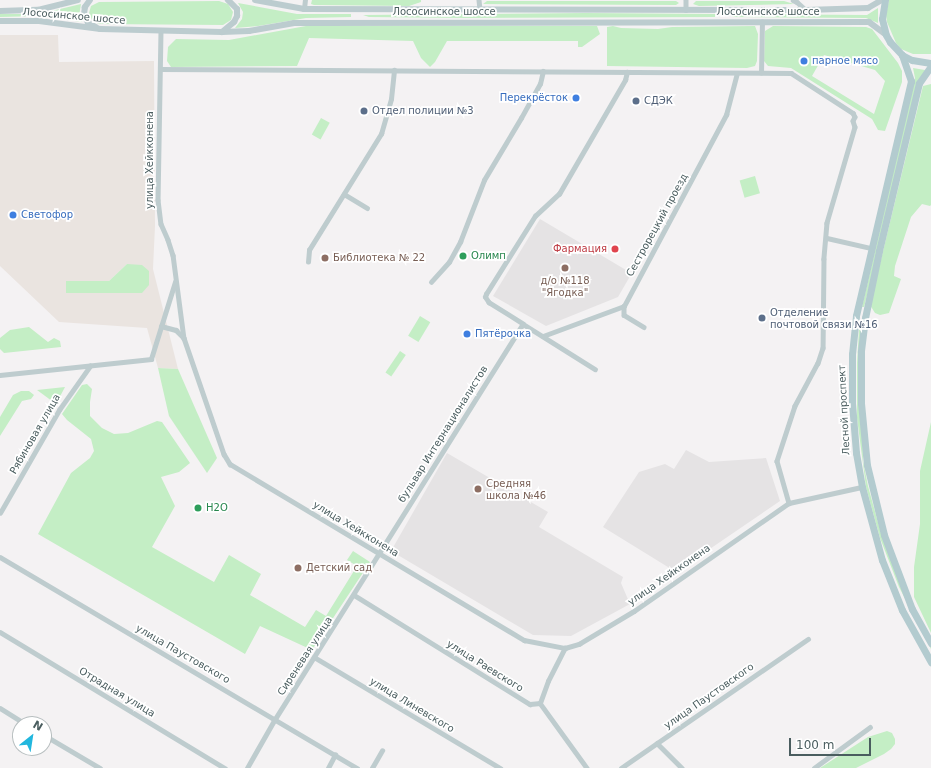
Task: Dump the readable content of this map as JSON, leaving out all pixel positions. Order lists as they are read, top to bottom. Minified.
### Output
{"streets":{"main road":["Лесной проспект"],"street":["Лососинское шоссе","улица Хейкконена","Сестрорецкий проезд","Рябиновая улица","бульвар Интернационалистов","улица Паустовского","Сиреневая улица","улица Раевского","Отрадная улица","улица Линевского"]},"crossings":[["Лососинское шоссе","улица Хейкконена"],["улица Хейкконена","Лесной проспект"],["улица Хейкконена","бульвар Интернационалистов"],["улица Хейкконена","Сиреневая улица"],["бульвар Интернационалистов","Сиреневая улица"],["улица Паустовского","Сиреневая улица"],["Сиреневая улица","улица Раевского"],["Сиреневая улица","улица Линевского"]],"places":["парное мясо","Перекрёсток","СДЭК","Отдел полиции №3","Светофор","Фармация","Олимп","Библиотека № 22","д/о №118 \"Ягодка\"","Отделение почтовой связи №16","Пятёрочка","Средняя школа №46","H2O","Детский сад"],"scale_bar":"100 m","north":"top right"}
